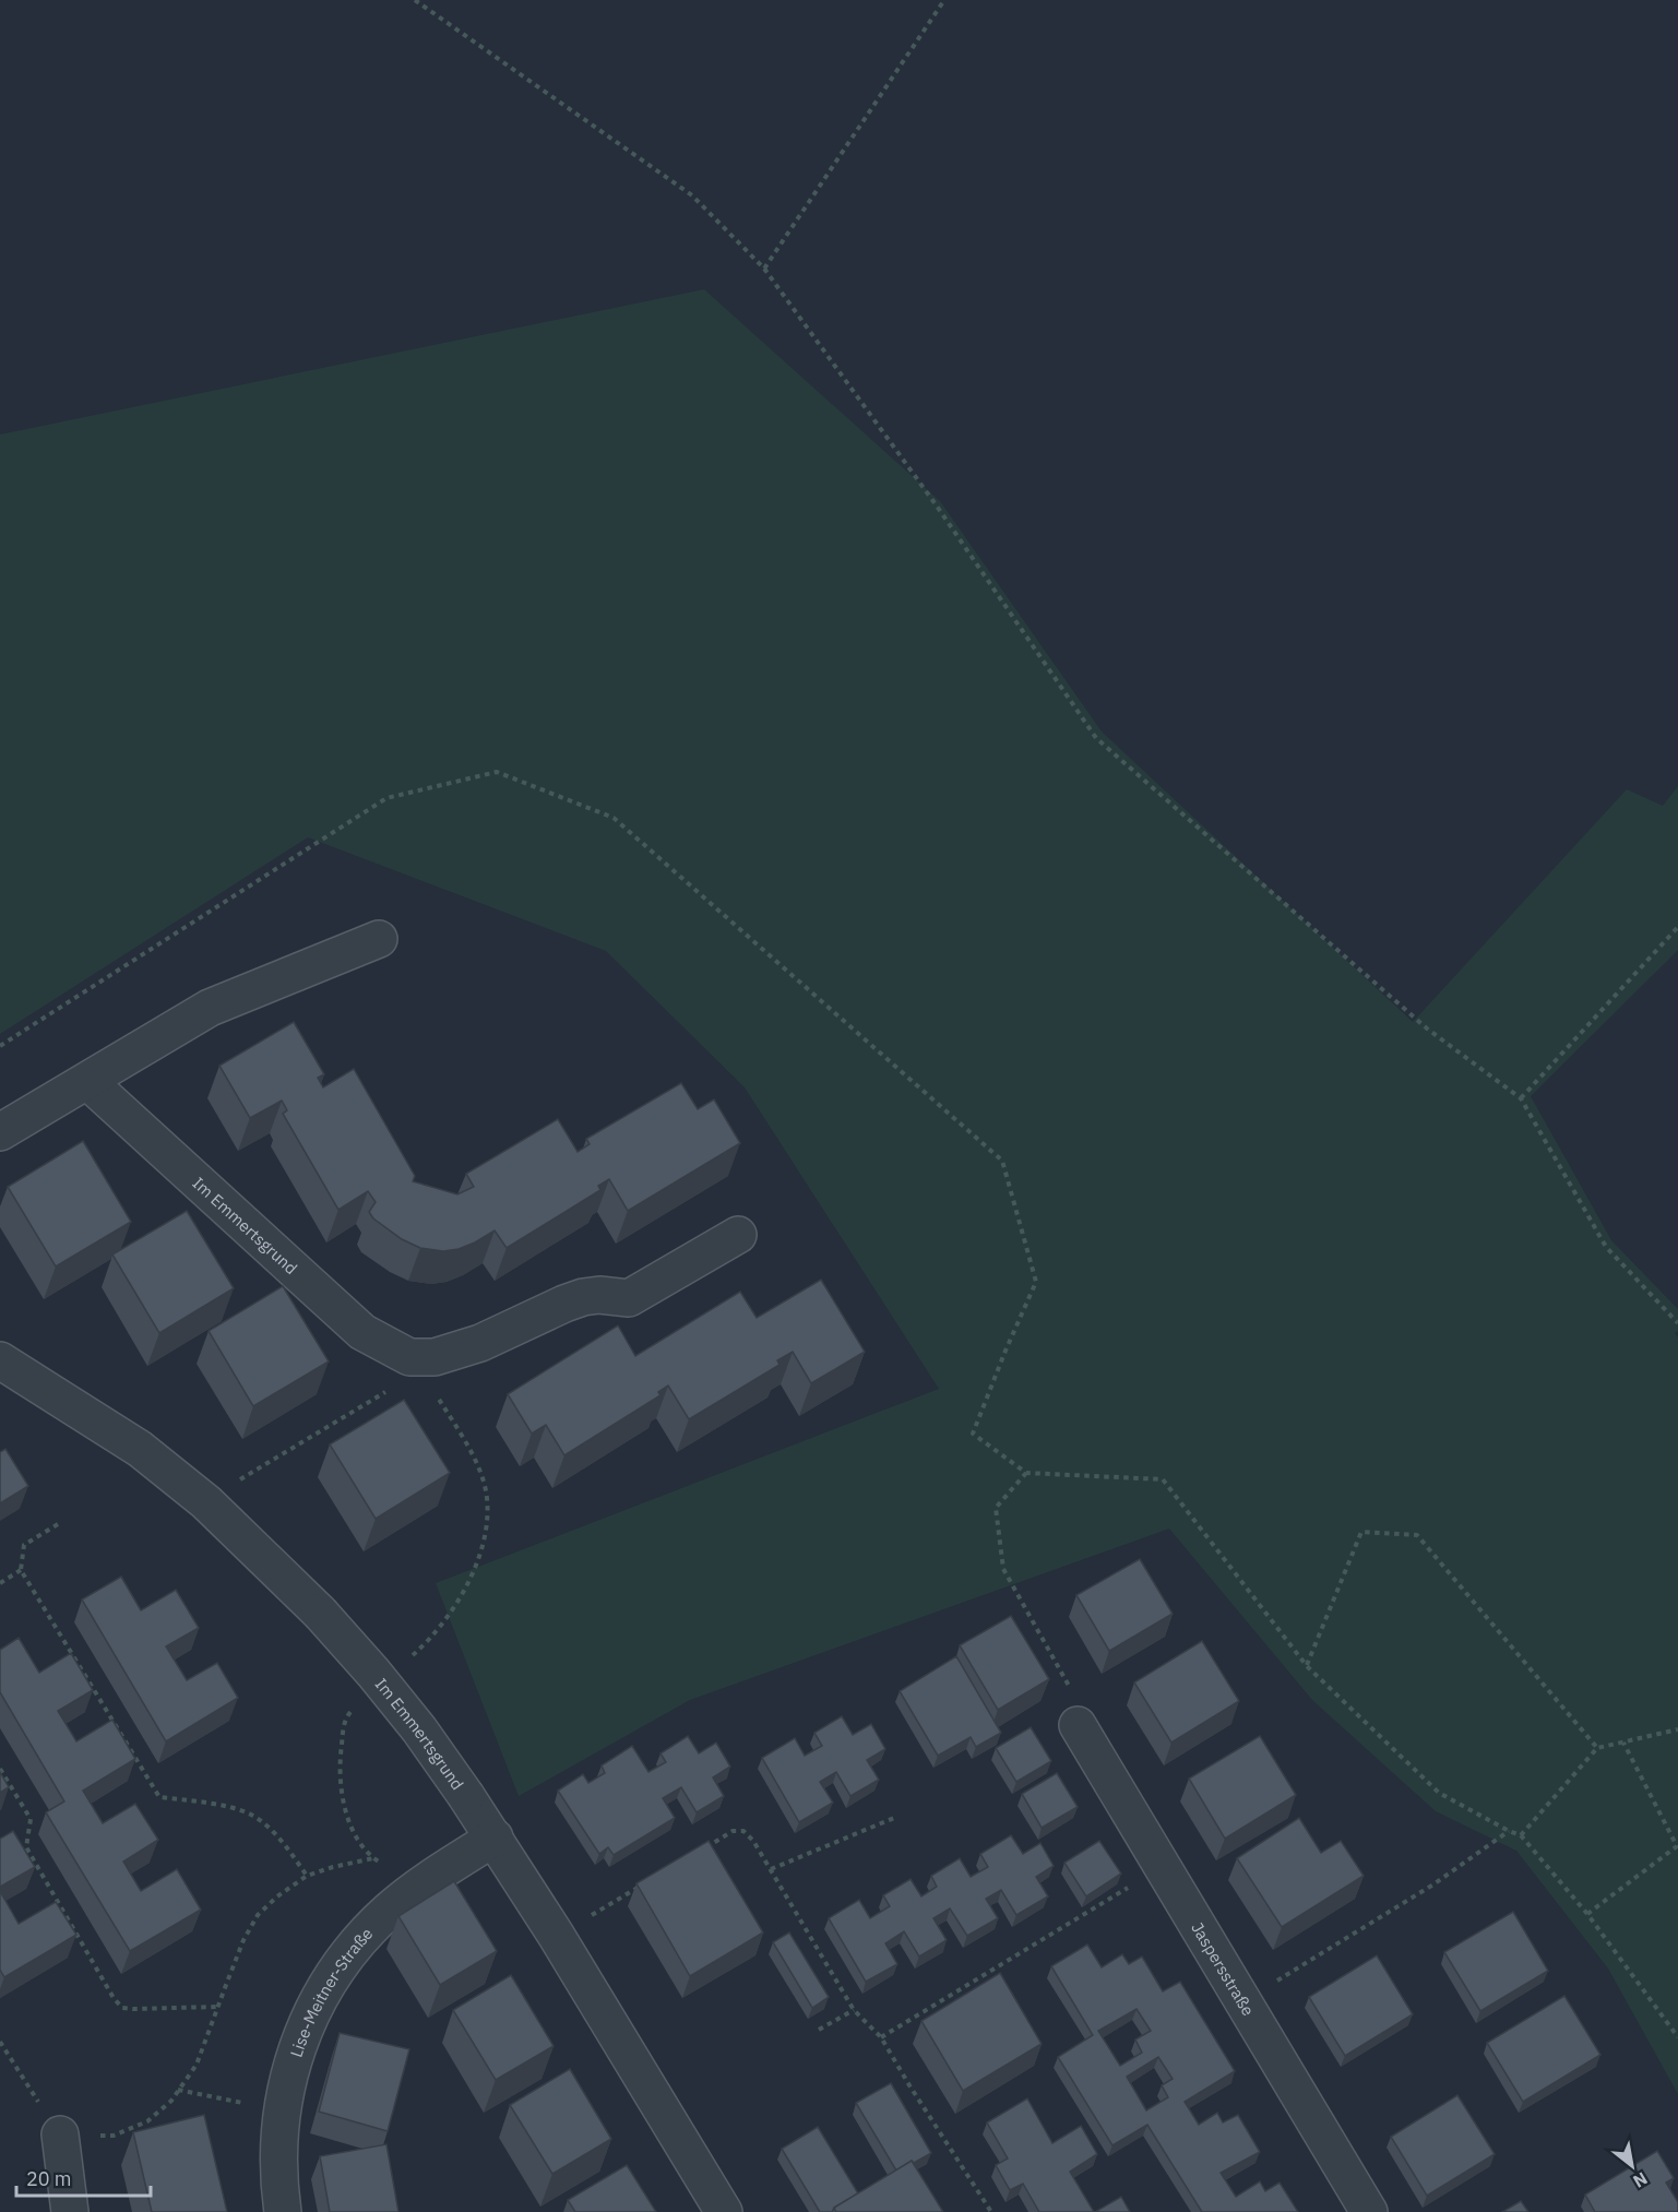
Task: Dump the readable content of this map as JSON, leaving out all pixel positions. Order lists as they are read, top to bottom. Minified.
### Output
{"streets":{"street":["Im Emmertsgrund","Jaspersstraße","Lise-Meitner-Straße"]},"crossings":[["Im Emmertsgrund","Lise-Meitner-Straße"]],"scale_bar":"20 m","north":"bottom right"}
